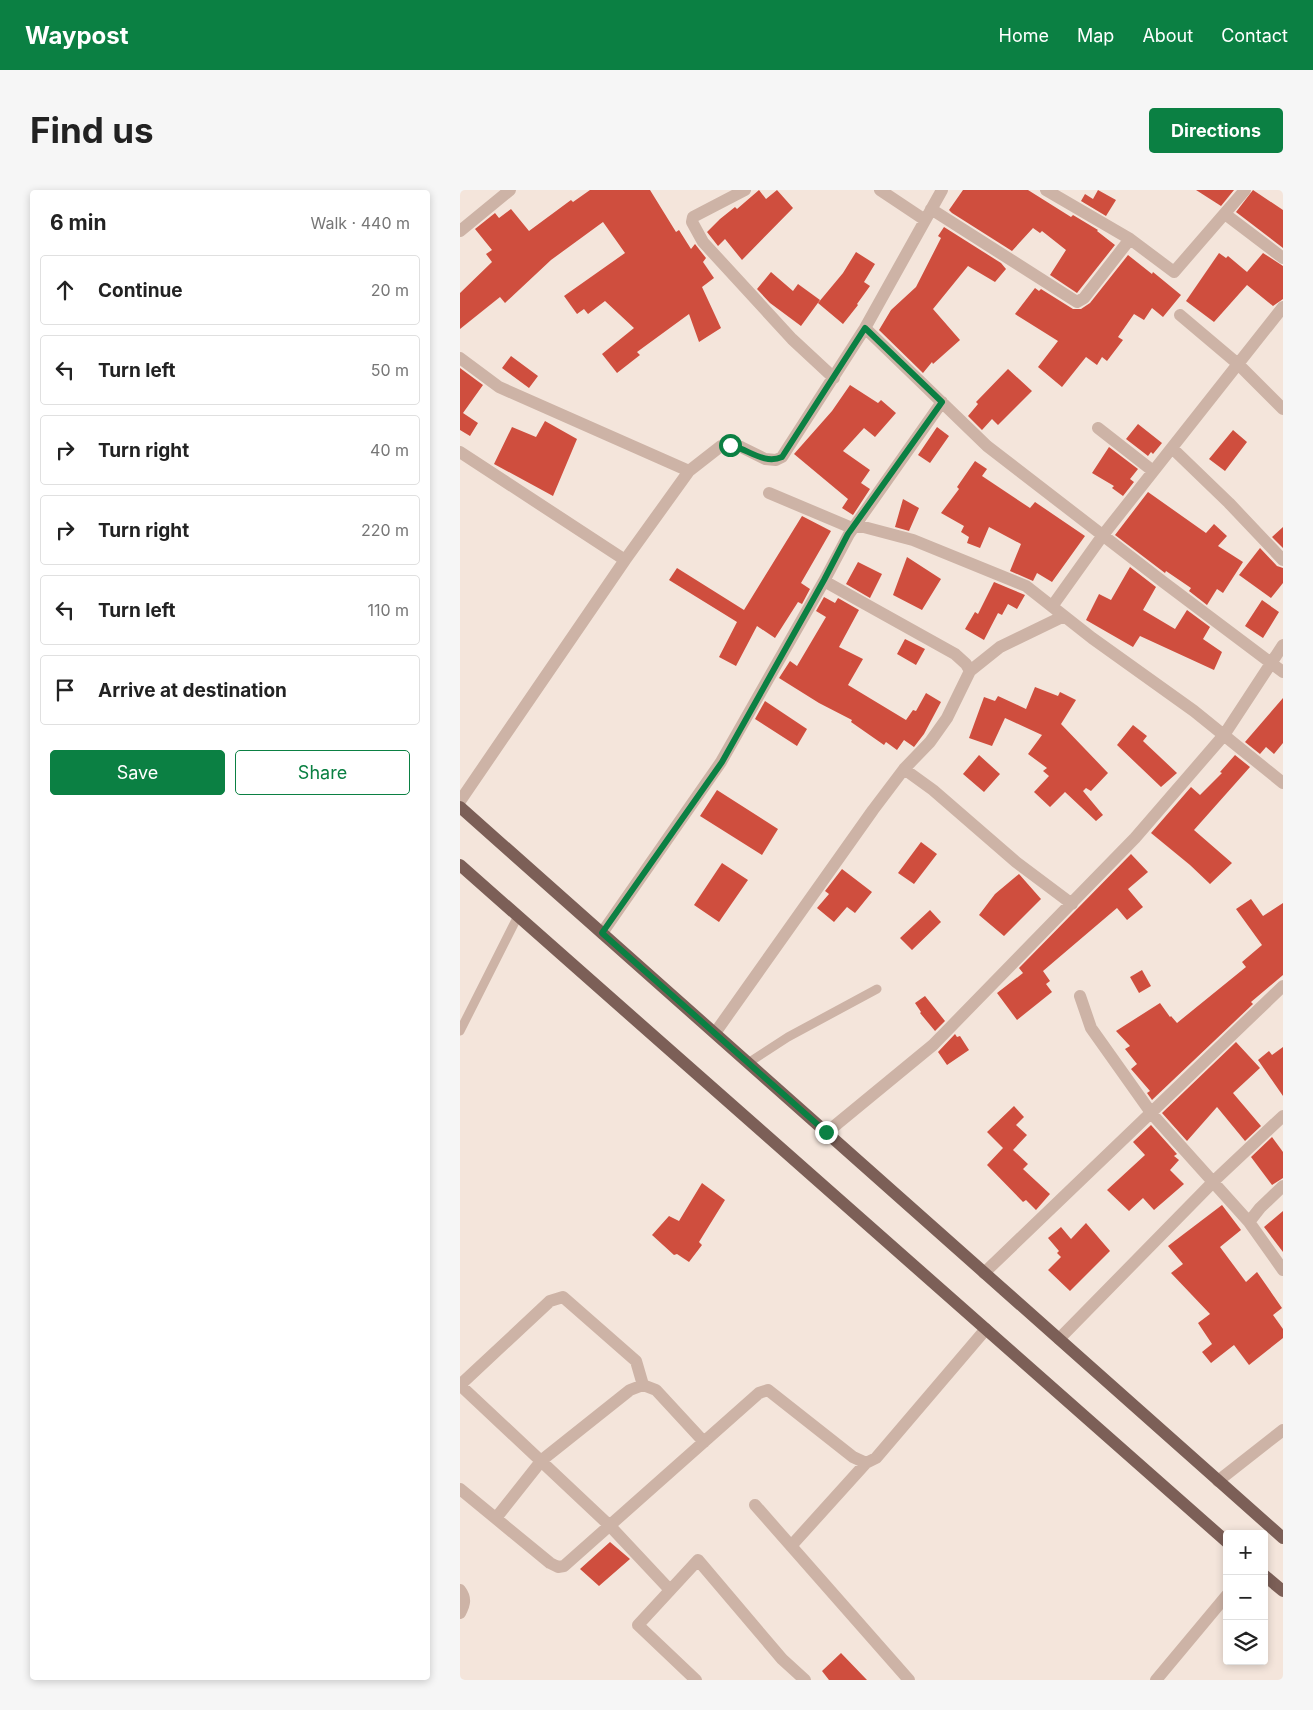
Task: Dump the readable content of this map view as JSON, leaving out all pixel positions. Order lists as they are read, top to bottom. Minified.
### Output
{"page":{"header":"Waypost","nav":["Home","Map","About","Contact"],"buttons":["Directions",["Save","Share"]],"title":"Find us","heading":["6 min","Walk · 440 m"],"list":[["Continue","20 m"],["Turn left","50 m"],["Turn right","40 m"],["Turn right","220 m"],["Turn left","110 m"],"Arrive at destination"],"map_buttons":["+","−"]}}
